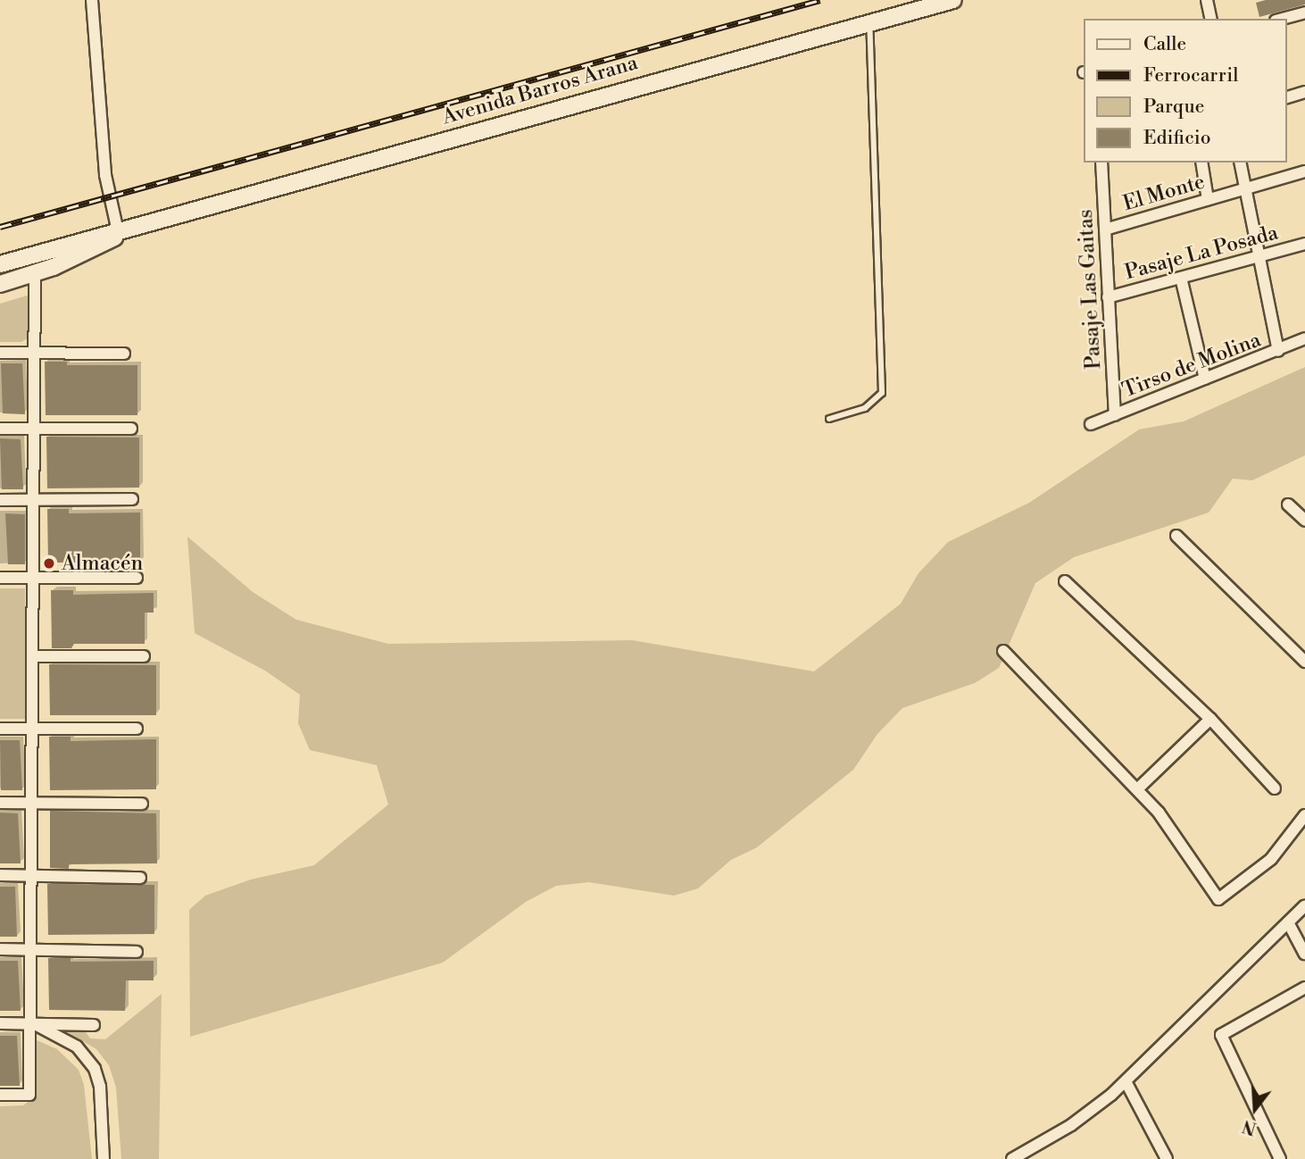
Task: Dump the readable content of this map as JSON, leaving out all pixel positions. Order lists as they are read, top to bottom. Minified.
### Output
{"streets":{"main road":["Avenida Barros Arana"],"street":["El Monte","Pasaje La Posada","Pasaje Las Gaitas","Tirso de Molina"]},"crossings":[["El Monte","Pasaje Las Gaitas"],["Pasaje La Posada","Pasaje Las Gaitas"],["Pasaje Las Gaitas","Tirso de Molina"]],"places":["Almacén"],"legend":["Calle","Ferrocarril","Parque","Edificio"],"north":"bottom"}
